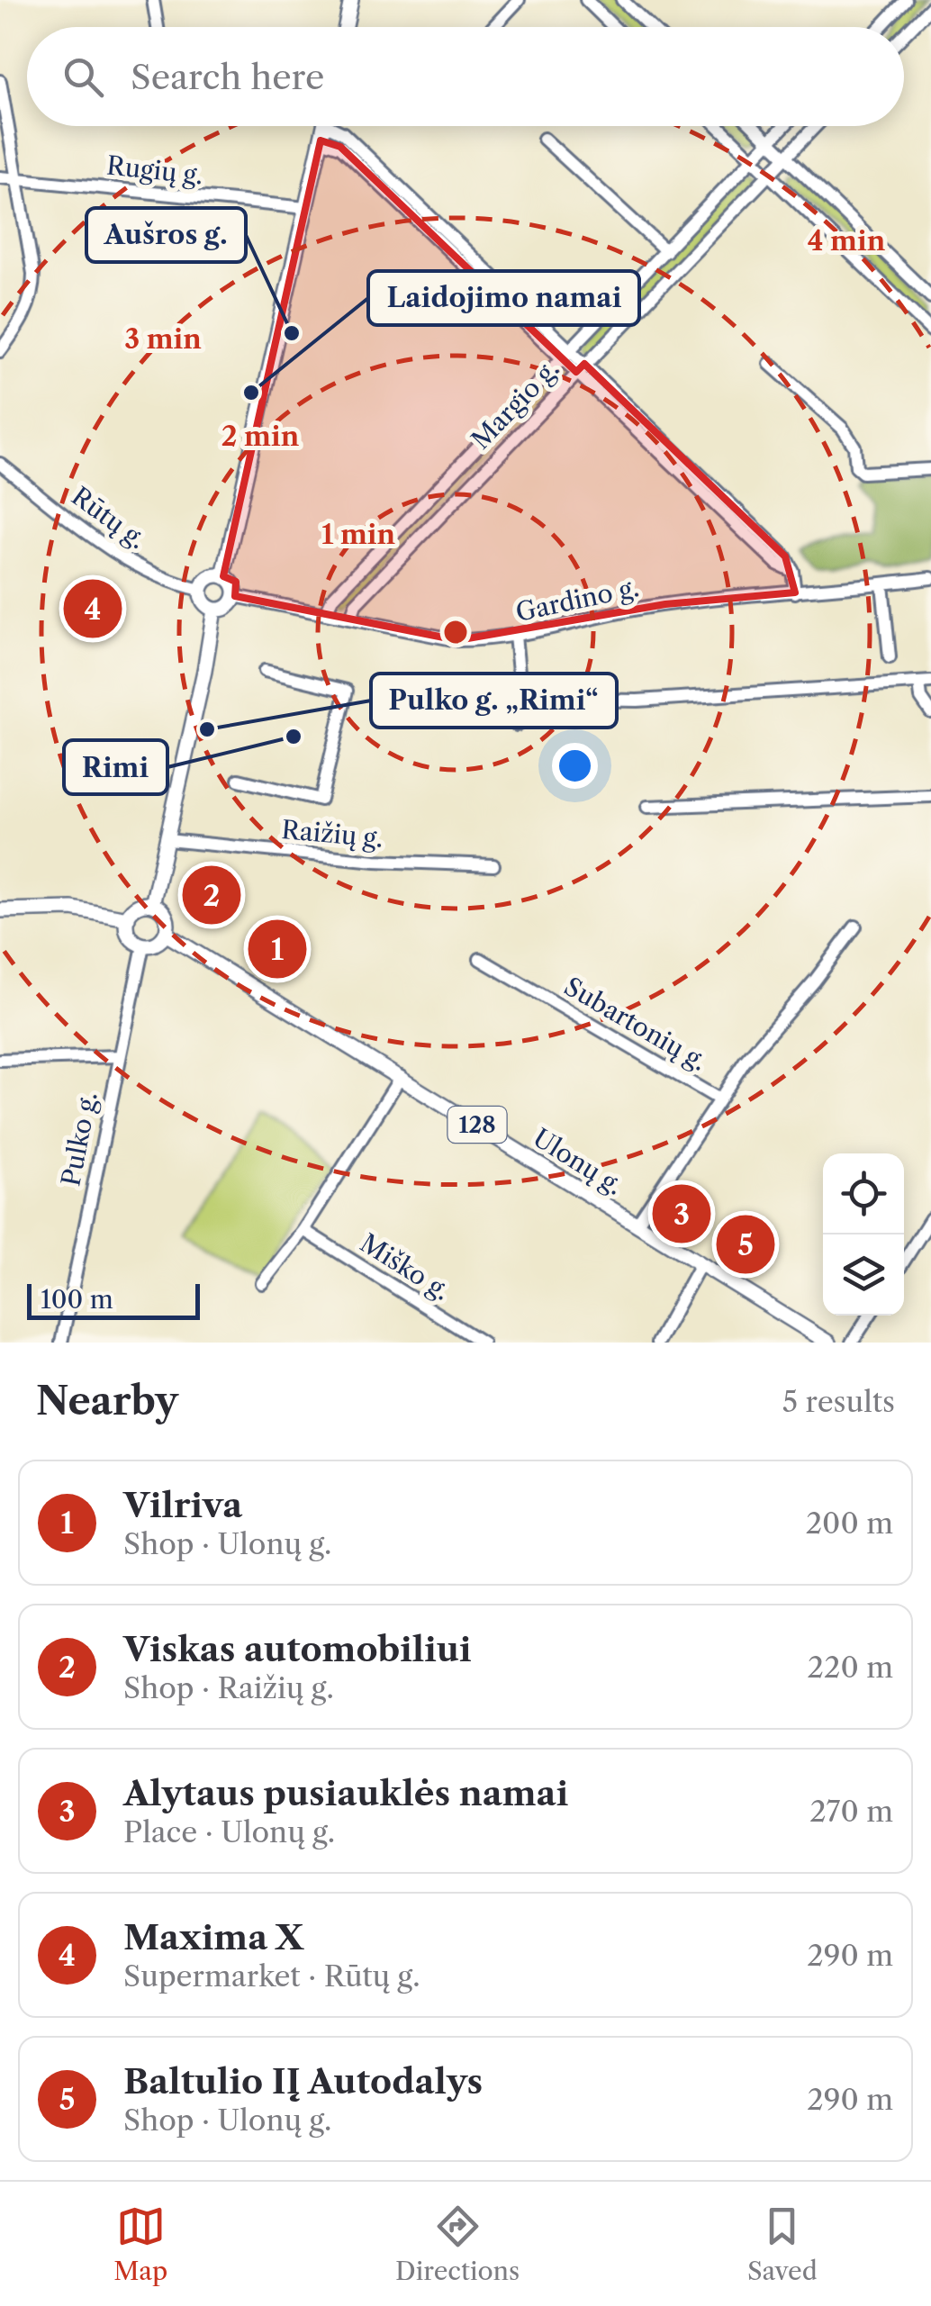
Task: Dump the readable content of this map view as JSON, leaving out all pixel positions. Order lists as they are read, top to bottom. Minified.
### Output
{"streets":{"main road":["128","Ulonų g."],"street":["Rugių g.","Margio g.","Rūtų g.","Gardino g.","Raižių g.","Subartonių g.","Pulko g.","Miško g."]},"crossings":[["Margio g.","Gardino g."],["Rūtų g.","Gardino g."],["Pulko g.","Ulonų g."]],"places":["Aušros g.","Laidojimo namai","Pulko g. „Rimi“","Rimi"],"scale_bar":"100 m","page":{"search":"Search here","pins":["4","2","1","3","5"],"scale":"100 m","heading":["Nearby","5 results"],"list":[{"mark":"1","name":"Vilriva","note":"Shop · Ulonų g.","value":"200 m"},{"mark":"2","name":"Viskas automobiliui","note":"Shop · Raižių g.","value":"220 m"},{"mark":"3","name":"Alytaus pusiauklės namai","note":"Place · Ulonų g.","value":"270 m"},{"mark":"4","name":"Maxima X","note":"Supermarket · Rūtų g.","value":"290 m"},{"mark":"5","name":"Baltulio IĮ Autodalys","note":"Shop · Ulonų g.","value":"290 m"}],"nav":["Map","Directions","Saved"]},"rings":["4 min","3 min","2 min","1 min"]}
